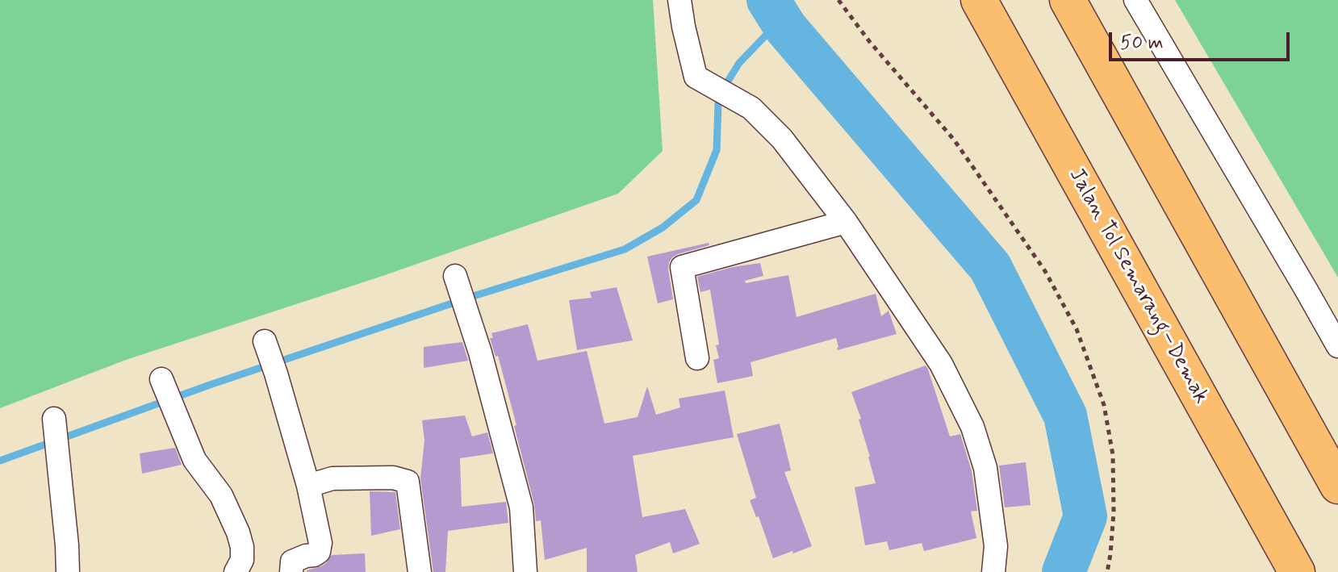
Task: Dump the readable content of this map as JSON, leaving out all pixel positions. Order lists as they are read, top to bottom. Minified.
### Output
{"streets":{"highway":["Jalan Tol Semarang–Demak"]},"scale_bar":"50 m"}
